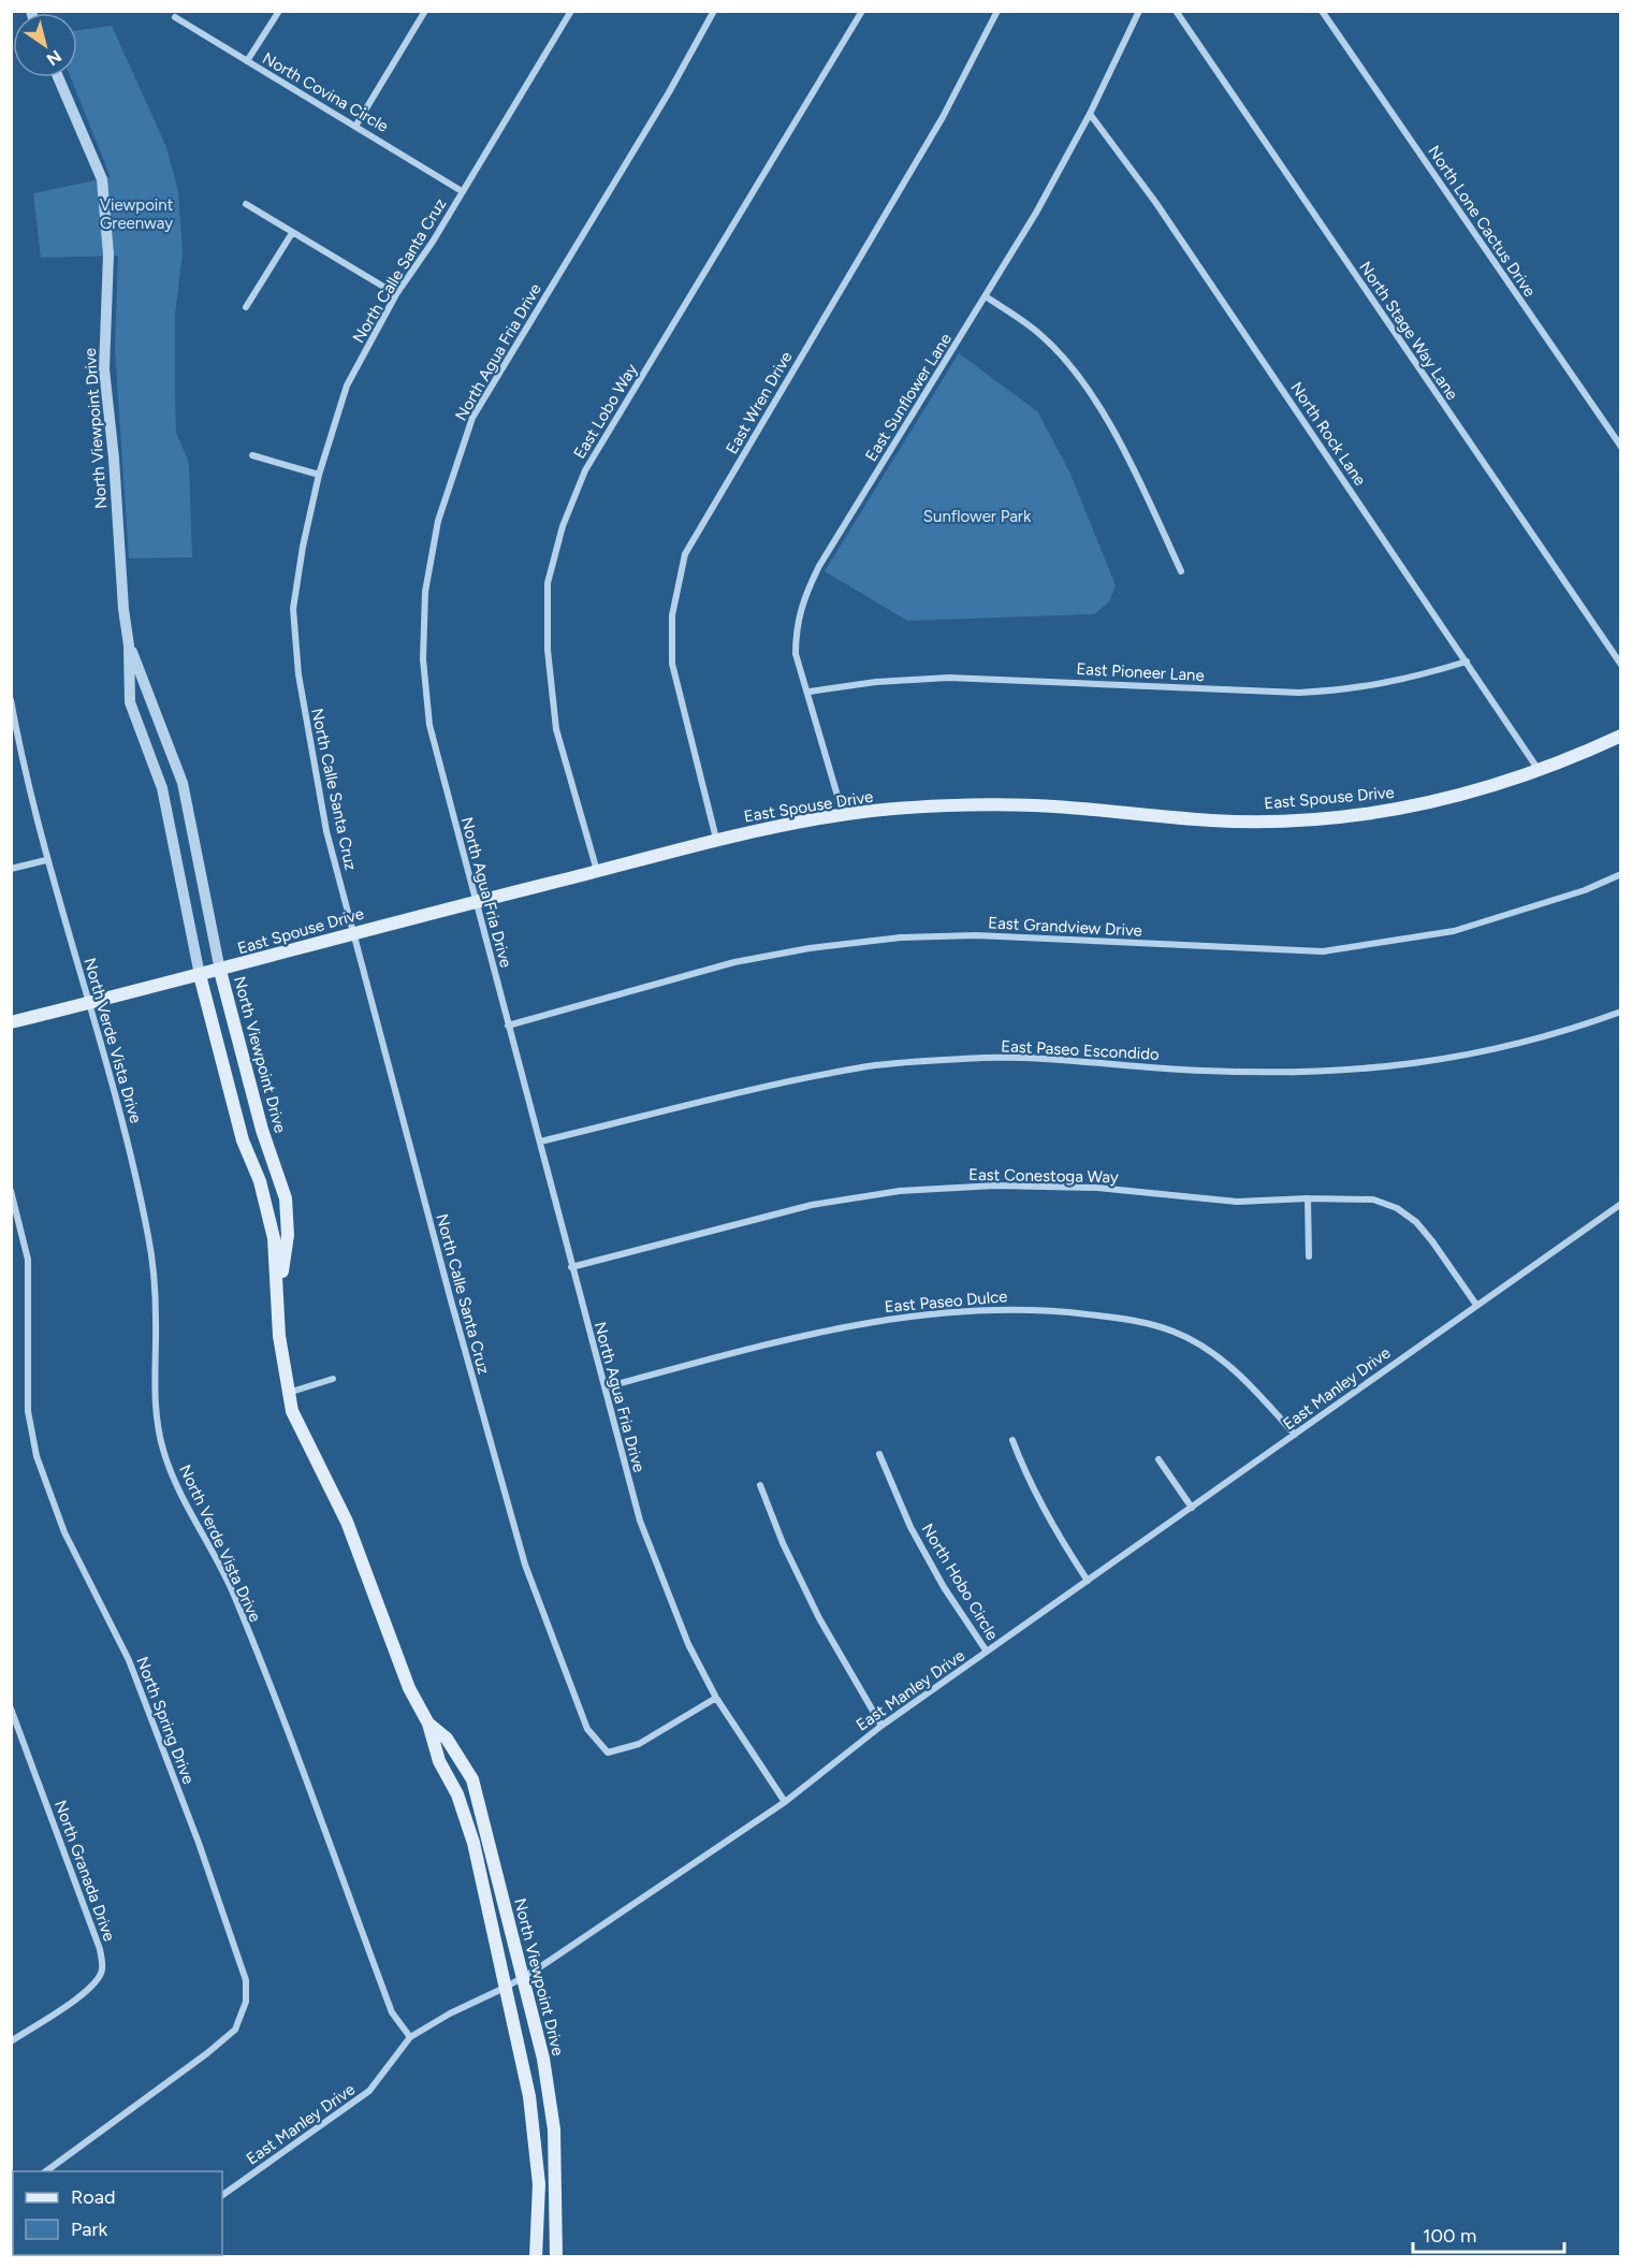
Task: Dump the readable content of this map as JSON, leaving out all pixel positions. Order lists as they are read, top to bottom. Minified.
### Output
{"streets":{"main road":["North Viewpoint Drive","East Spouse Drive"],"street":["North Covina Circle","North Lone Cactus Drive","North Calle Santa Cruz","North Stage Way Lane","North Agua Fria Drive","East Sunflower Lane","East Wren Drive","East Lobo Way","North Rock Lane","East Pioneer Lane","East Grandview Drive","North Verde Vista Drive","East Paseo Escondido","East Conestoga Way","East Paseo Dulce","East Manley Drive","North Hobo Circle","North Spring Drive","North Granada Drive"]},"crossings":[["North Covina Circle","North Calle Santa Cruz"],["North Calle Santa Cruz","North Agua Fria Drive"],["North Calle Santa Cruz","East Spouse Drive"],["North Agua Fria Drive","East Spouse Drive"],["North Agua Fria Drive","East Grandview Drive"],["North Agua Fria Drive","East Paseo Escondido"],["North Agua Fria Drive","East Conestoga Way"],["North Agua Fria Drive","East Paseo Dulce"],["North Agua Fria Drive","East Manley Drive"],["East Sunflower Lane","North Rock Lane"],["East Sunflower Lane","East Pioneer Lane"],["East Sunflower Lane","East Spouse Drive"],["East Wren Drive","East Spouse Drive"],["East Lobo Way","East Spouse Drive"],["North Viewpoint Drive","East Spouse Drive"],["North Viewpoint Drive","East Manley Drive"],["North Rock Lane","East Pioneer Lane"],["North Rock Lane","East Spouse Drive"],["East Spouse Drive","North Verde Vista Drive"],["North Verde Vista Drive","East Manley Drive"],["East Conestoga Way","East Manley Drive"],["East Paseo Dulce","East Manley Drive"],["East Manley Drive","North Hobo Circle"]],"parks":["Viewpoint Greenway","Sunflower Park"],"legend":["Road","Park"],"scale_bar":"100 m","north":"bottom right"}
